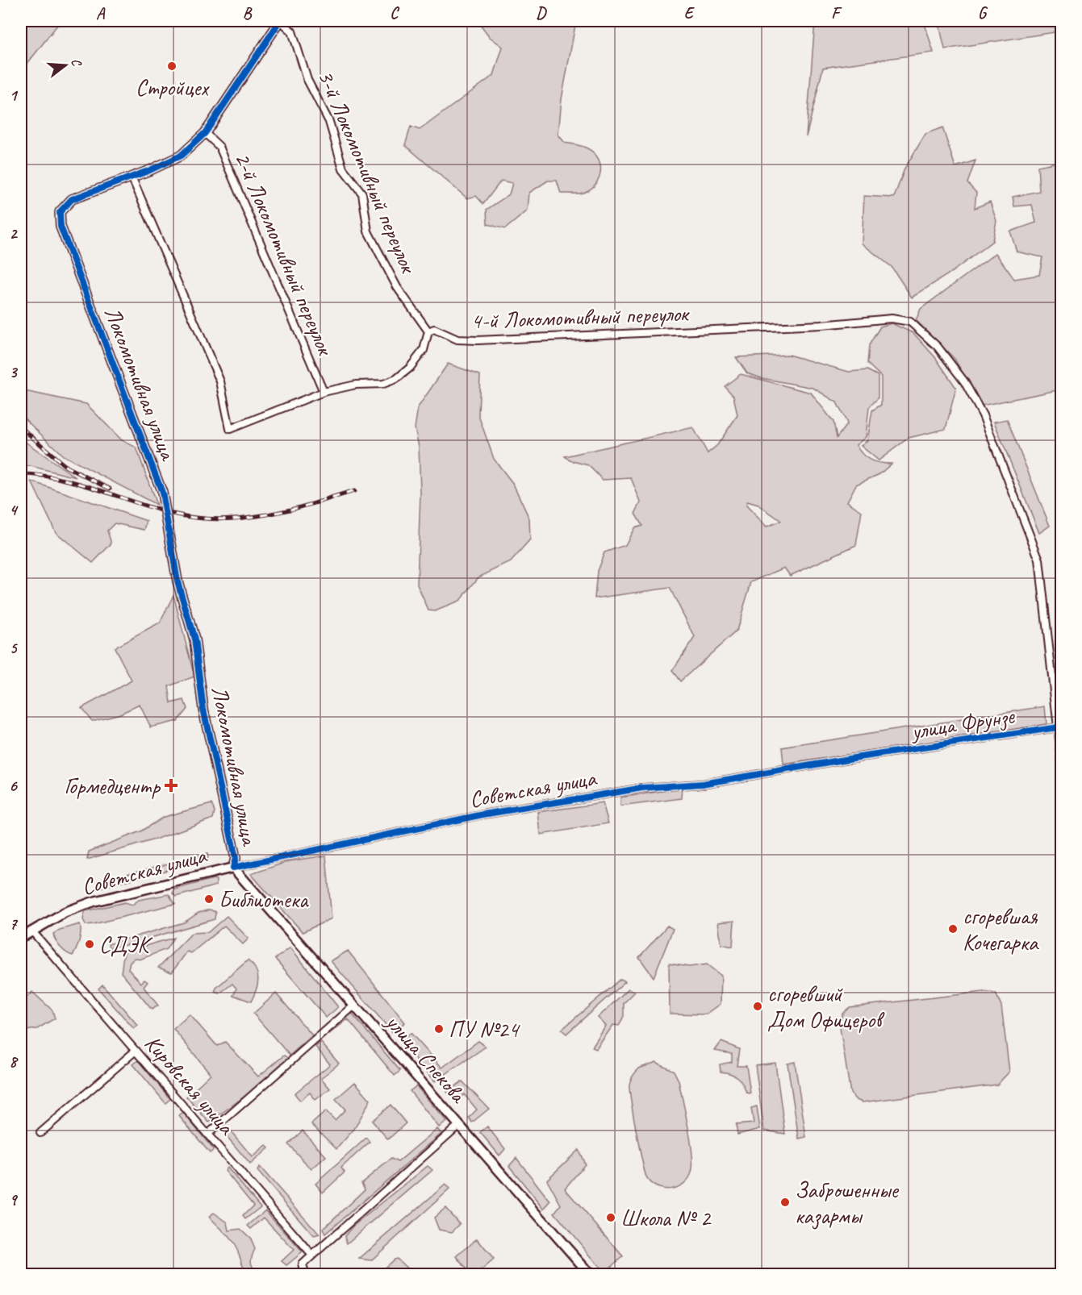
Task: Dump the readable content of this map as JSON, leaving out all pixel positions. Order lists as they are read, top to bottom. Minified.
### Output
{"streets":{"main road":["Советская улица","улица Спекова"],"street":["3-й Локомотивный переулок","2-й Локомотивный переулок","4-й Локомотивный переулок","Локомотивная улица","улица Фрунзе","Кировская улица"]},"crossings":[["3-й Локомотивный переулок","4-й Локомотивный переулок"],["3-й Локомотивный переулок","Локомотивная улица"],["2-й Локомотивный переулок","Локомотивная улица"],["4-й Локомотивный переулок","улица Фрунзе"],["Локомотивная улица","Советская улица"],["Локомотивная улица","улица Спекова"],["улица Фрунзе","Советская улица"],["Советская улица","улица Спекова"],["Советская улица","Кировская улица"]],"places":{"other":["Стройцех","Библиотека","сгоревшая Кочегарка","СДЭК","сгоревший Дом Офицеров","ПУ №24","Заброшенные казармы","Школа № 2"],"health":["Гормедцентр"]},"north":"right","grid":{"columns":["A","B","C","D","E","F","G"],"rows":["1","2","3","4","5","6","7","8","9"]}}
